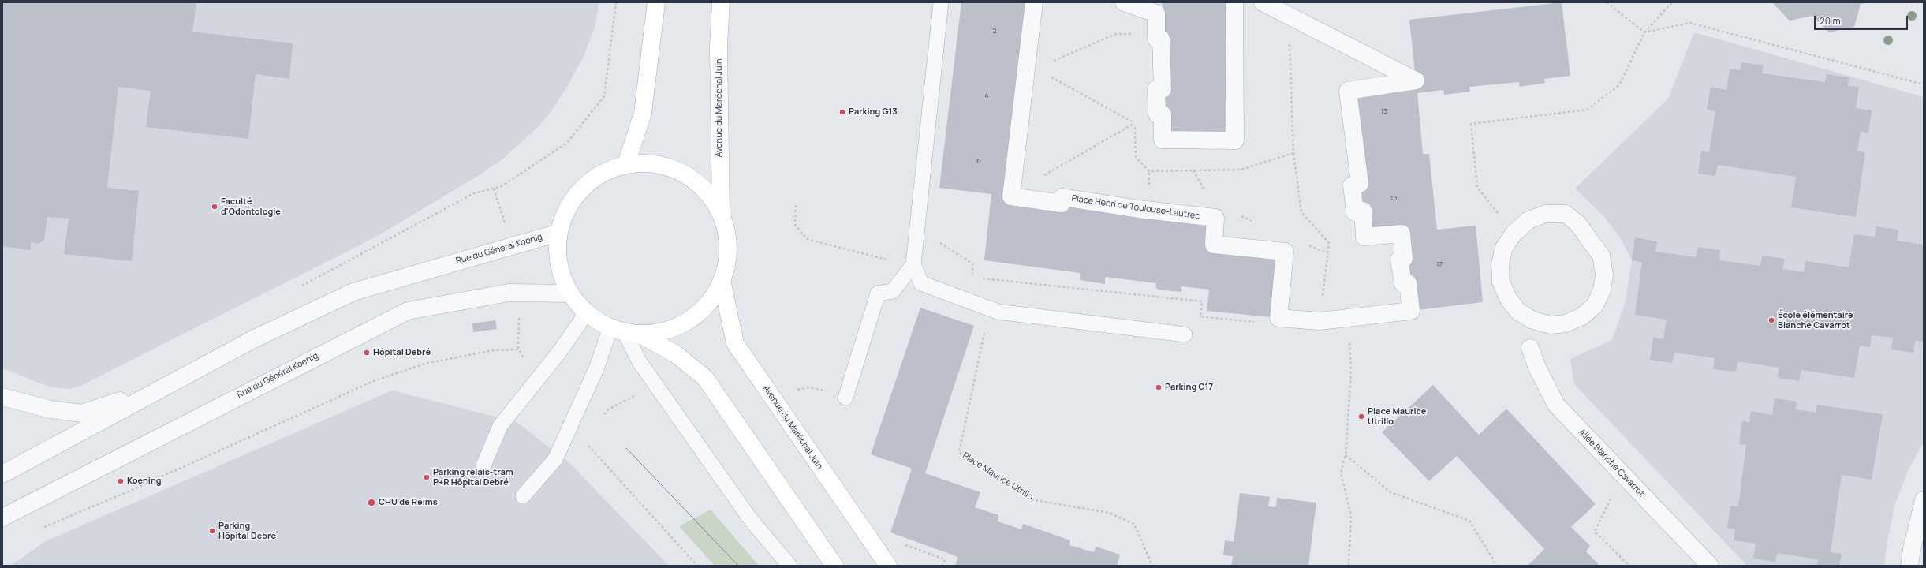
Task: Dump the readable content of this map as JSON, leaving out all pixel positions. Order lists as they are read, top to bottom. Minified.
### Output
{"streets":{"main road":["Avenue du Maréchal Juin"],"street":["Place Henri de Toulouse-Lautrec","Rue du Général Koenig","Allée Blanche Cavarrot"],"path":["Place Maurice Utrillo"]},"places":["Parking G13","Faculté d'Odontologie","École élémentaire Blanche Cavarrot","Hôpital Debré","Parking G17","Place Maurice Utrillo","Parking relais-tram P+R Hôpital Debré","Koening","CHU de Reims","Parking Hôpital Debré"],"house_numbers":["2","4","13","6","15","17"],"scale_bar":"20 m"}
